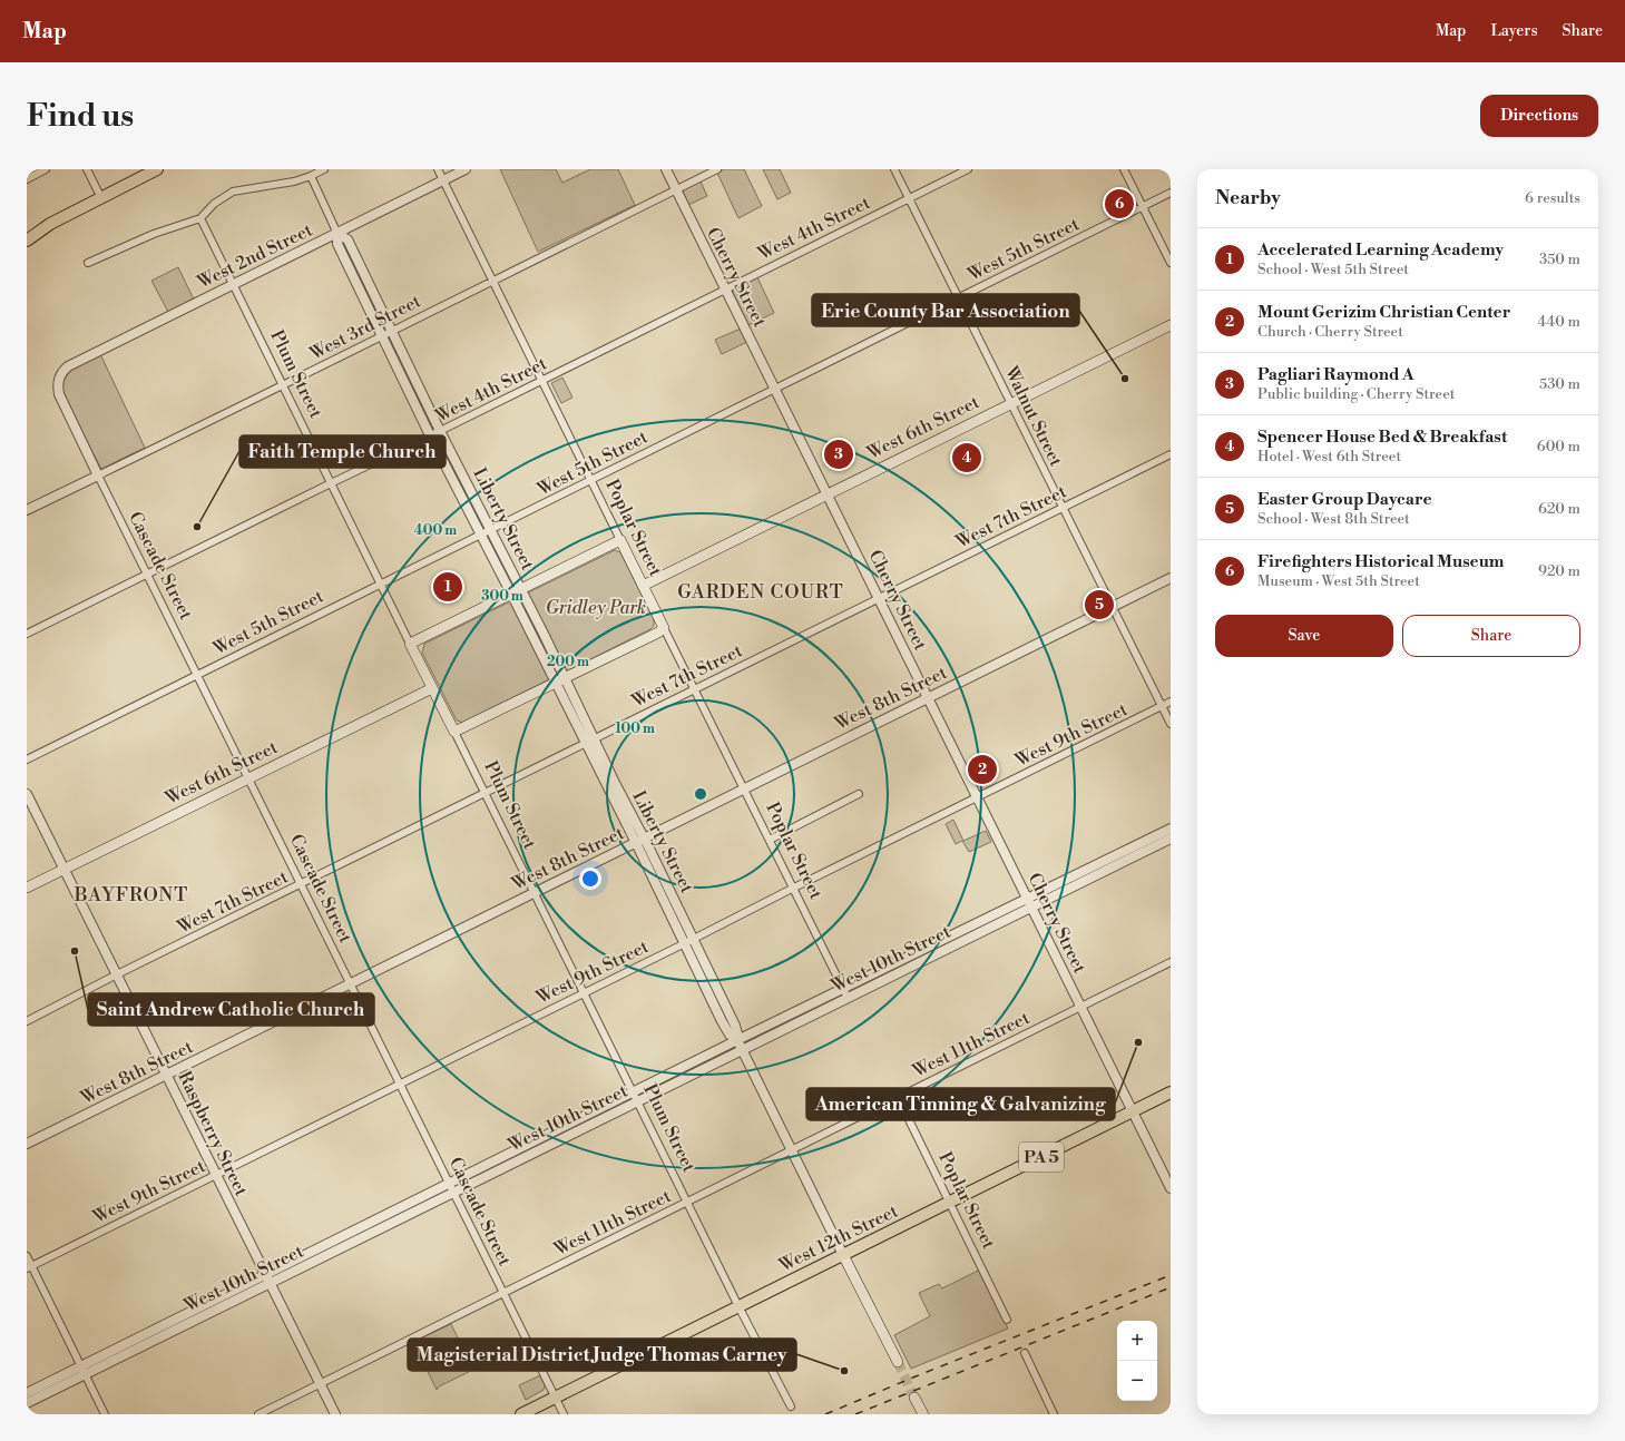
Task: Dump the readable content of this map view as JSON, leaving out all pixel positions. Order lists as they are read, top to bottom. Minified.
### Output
{"streets":{"main road":["Plum Street","West 6th Street","Liberty Street","Poplar Street","PA 5","West 12th Street"],"street":["West 4th Street","West 5th Street","West 2nd Street","Cherry Street","West 3rd Street","Walnut Street","West 7th Street","Cascade Street","West 8th Street","West 9th Street","West 10th Street","West 11th Street","Raspberry Street"]},"crossings":[["West 4th Street","Cherry Street"],["West 4th Street","Plum Street"],["West 4th Street","Walnut Street"],["West 4th Street","Liberty Street"],["West 4th Street","Poplar Street"],["West 4th Street","Cascade Street"],["West 5th Street","Cherry Street"],["West 5th Street","Plum Street"],["West 5th Street","Walnut Street"],["West 5th Street","Liberty Street"],["West 5th Street","Poplar Street"],["West 5th Street","Cascade Street"],["West 2nd Street","Plum Street"],["West 2nd Street","Liberty Street"],["West 2nd Street","Poplar Street"],["West 2nd Street","Cascade Street"],["Cherry Street","West 3rd Street"],["Cherry Street","West 6th Street"],["Cherry Street","West 7th Street"],["Cherry Street","West 8th Street"],["Cherry Street","West 9th Street"],["Cherry Street","West 10th Street"],["Cherry Street","West 11th Street"],["Cherry Street","West 12th Street"],["West 3rd Street","Plum Street"],["West 3rd Street","Liberty Street"],["West 3rd Street","Poplar Street"],["West 3rd Street","Cascade Street"],["Plum Street","West 6th Street"],["Plum Street","West 7th Street"],["Plum Street","West 8th Street"],["Plum Street","West 9th Street"],["Plum Street","West 10th Street"],["Plum Street","West 11th Street"],["Plum Street","West 12th Street"],["Walnut Street","West 6th Street"],["Walnut Street","West 7th Street"],["Walnut Street","West 8th Street"],["Walnut Street","West 9th Street"],["West 6th Street","Poplar Street"],["West 6th Street","Cascade Street"],["West 6th Street","Raspberry Street"],["West 7th Street","Liberty Street"],["West 7th Street","Poplar Street"],["West 7th Street","Cascade Street"],["West 7th Street","Raspberry Street"],["Liberty Street","West 8th Street"],["Liberty Street","West 9th Street"],["Liberty Street","West 10th Street"],["Liberty Street","West 11th Street"],["Liberty Street","West 12th Street"],["Poplar Street","West 8th Street"],["Poplar Street","West 9th Street"],["Poplar Street","West 10th Street"],["Poplar Street","West 11th Street"],["Poplar Street","West 12th Street"],["Cascade Street","West 8th Street"],["Cascade Street","West 9th Street"],["Cascade Street","West 10th Street"],["Cascade Street","West 11th Street"],["Cascade Street","West 12th Street"],["West 8th Street","Raspberry Street"],["West 9th Street","Raspberry Street"],["West 10th Street","Raspberry Street"],["West 11th Street","Raspberry Street"]],"districts":["GARDEN COURT","BAYFRONT"],"parks":["Gridley Park"],"places":["Erie County Bar Association","Faith Temple Church","Saint Andrew Catholic Church","American Tinning & Galvanizing","Magisterial District Judge Thomas Carney"],"page":{"header":"Map","nav":["Map","Layers","Share"],"buttons":["Directions",["Save","Share"]],"title":"Find us","heading":["Nearby","6 results"],"pins":["6","3","4","1","5","2"],"list":[{"mark":"1","name":"Accelerated Learning Academy","note":"School · West 5th Street","value":"350 m"},{"mark":"2","name":"Mount Gerizim Christian Center","note":"Church · Cherry Street","value":"440 m"},{"mark":"3","name":"Pagliari Raymond A","note":"Public building · Cherry Street","value":"530 m"},{"mark":"4","name":"Spencer House Bed & Breakfast","note":"Hotel · West 6th Street","value":"600 m"},{"mark":"5","name":"Easter Group Daycare","note":"School · West 8th Street","value":"620 m"},{"mark":"6","name":"Firefighters Historical Museum","note":"Museum · West 5th Street","value":"920 m"}],"map_buttons":["+","−"]},"rings":["400 m","300 m","200 m","100 m"]}
